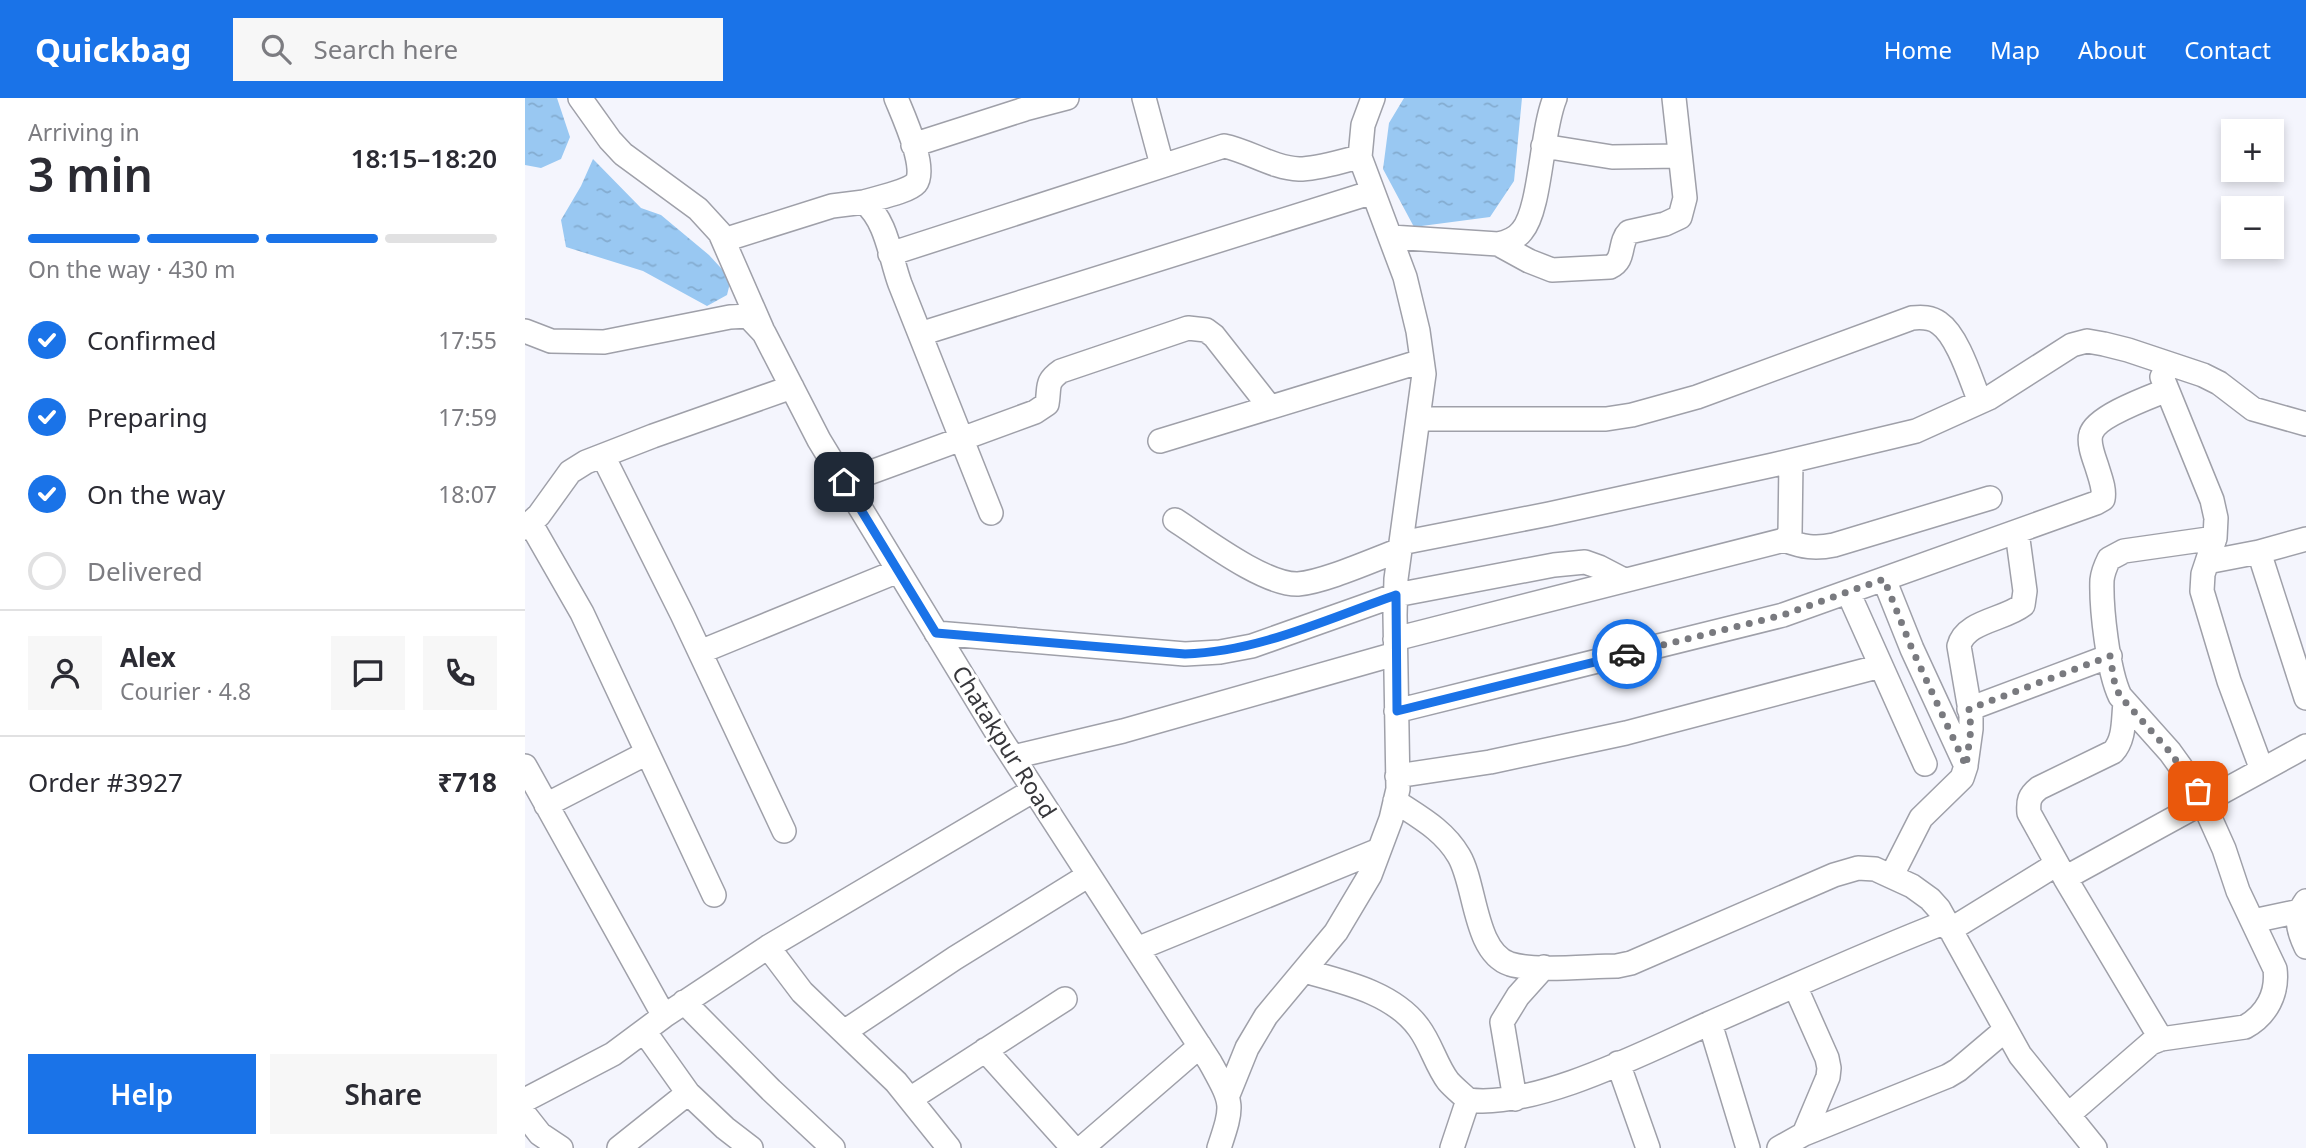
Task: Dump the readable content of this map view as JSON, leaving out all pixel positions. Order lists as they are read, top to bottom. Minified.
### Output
{"streets":{"street":["Chatakpur Road"]},"page":{"header":"Quickbag","search":"Search here","nav":["Home","Map","About","Contact"],"heading":["3 min","Arriving in","18:15–18:20"],"panel":["Alex","Courier · 4.8","Order #3927","₹718"],"map_buttons":["+","−"],"bar":"On the way · 430 m","list":[["Confirmed","17:55"],["Preparing","17:59"],["On the way","18:07"],"Delivered"],"buttons":["Help","Share"]}}
